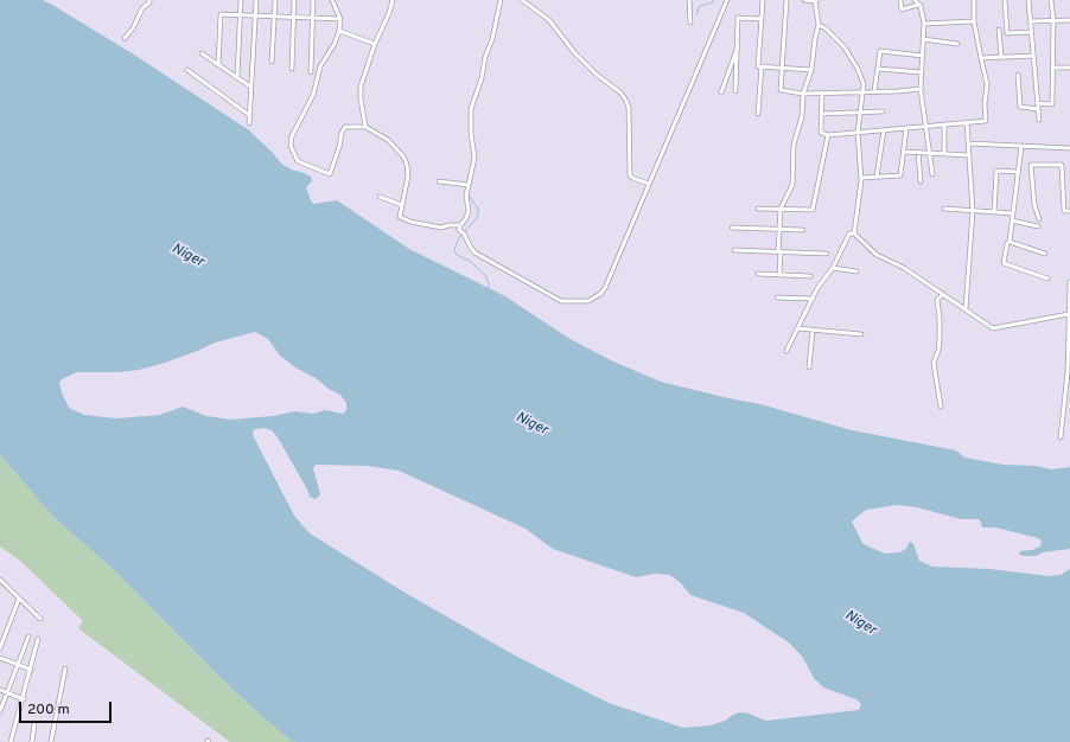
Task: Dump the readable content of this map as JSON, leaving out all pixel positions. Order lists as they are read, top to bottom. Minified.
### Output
{"water":["Niger"],"scale_bar":"200 m"}
